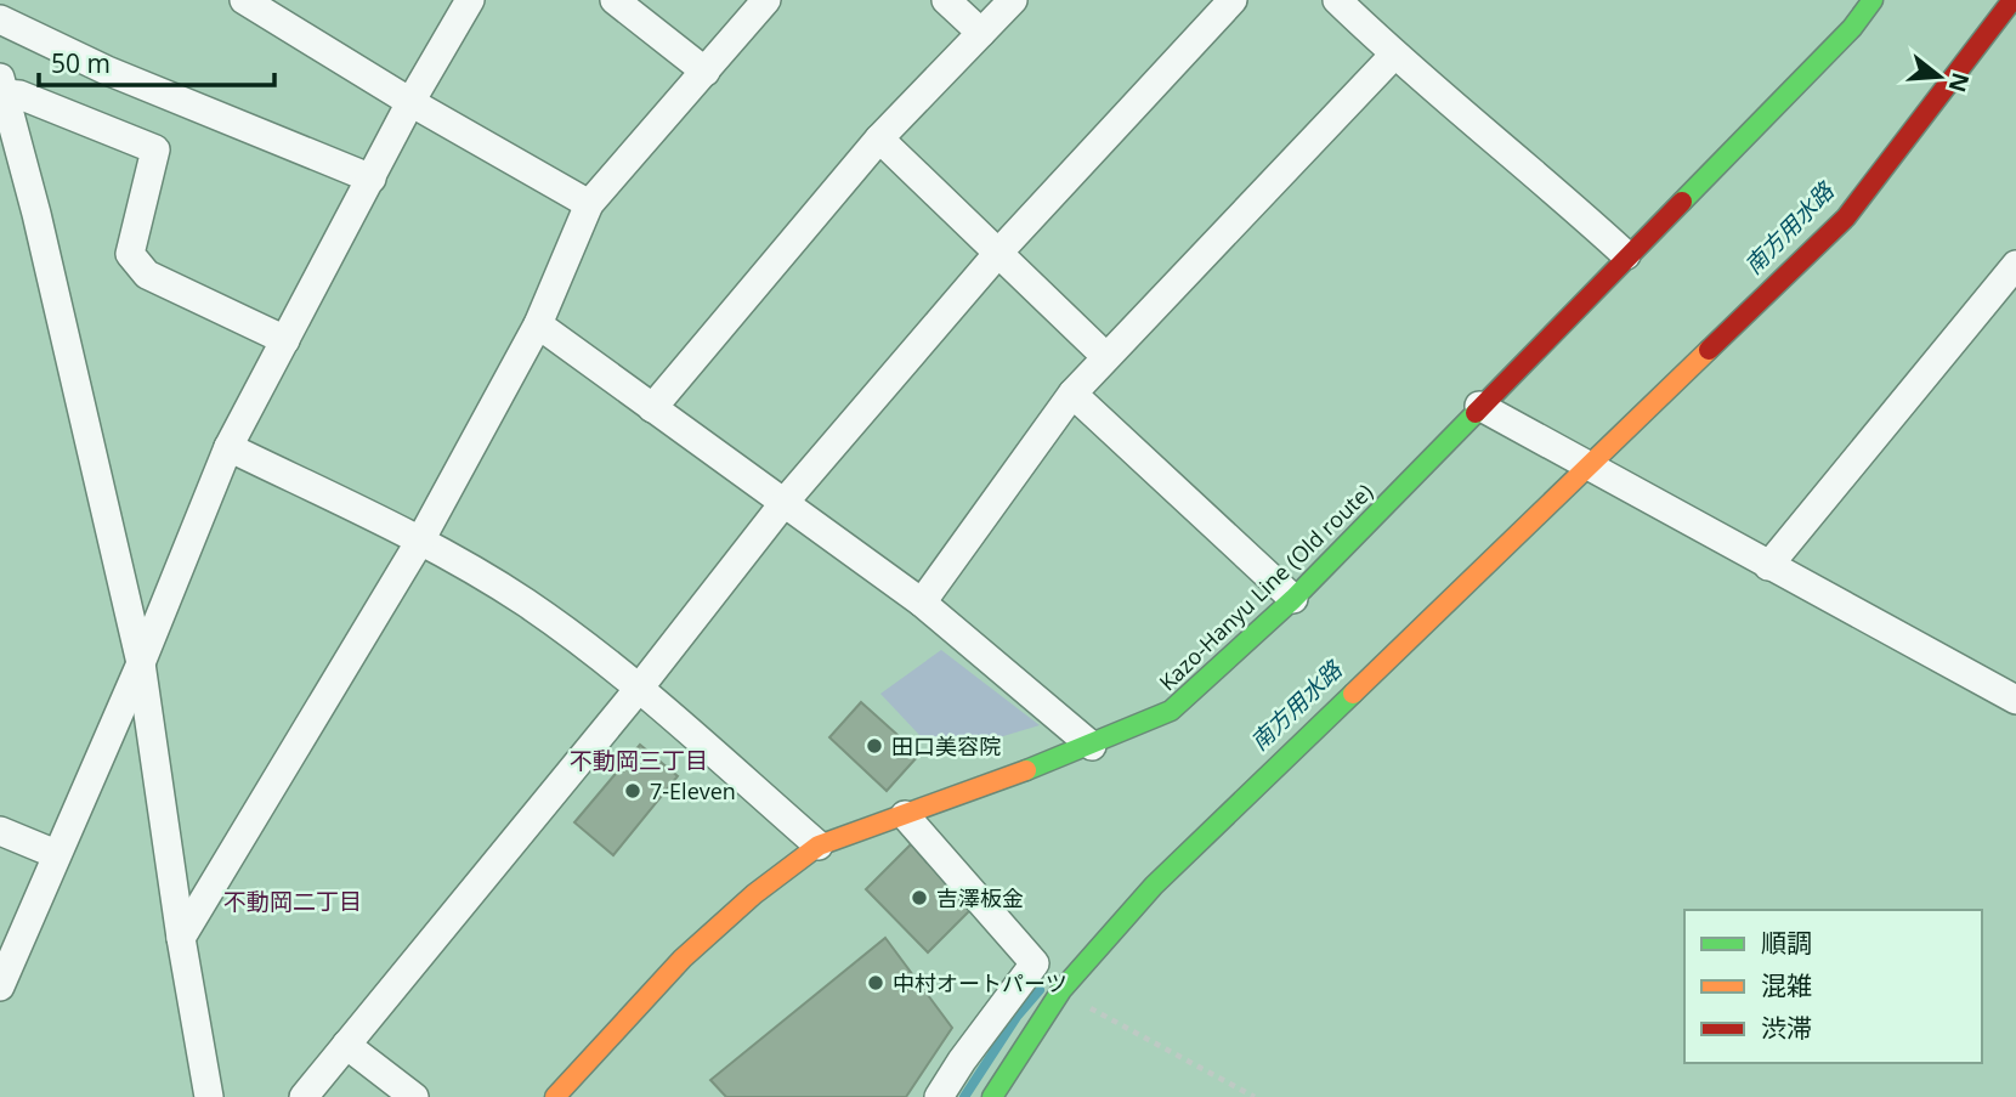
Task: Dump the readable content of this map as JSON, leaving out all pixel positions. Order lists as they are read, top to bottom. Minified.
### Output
{"streets":{"street":["Kazo-Hanyu Line (Old route)"]},"districts":["不動岡三丁目","不動岡二丁目"],"water":["南方用水路"],"places":["田口美容院","7-Eleven","吉澤板金","中村オートパーツ"],"legend":["順調","混雑","渋滞"],"scale_bar":"50 m","north":"right"}
